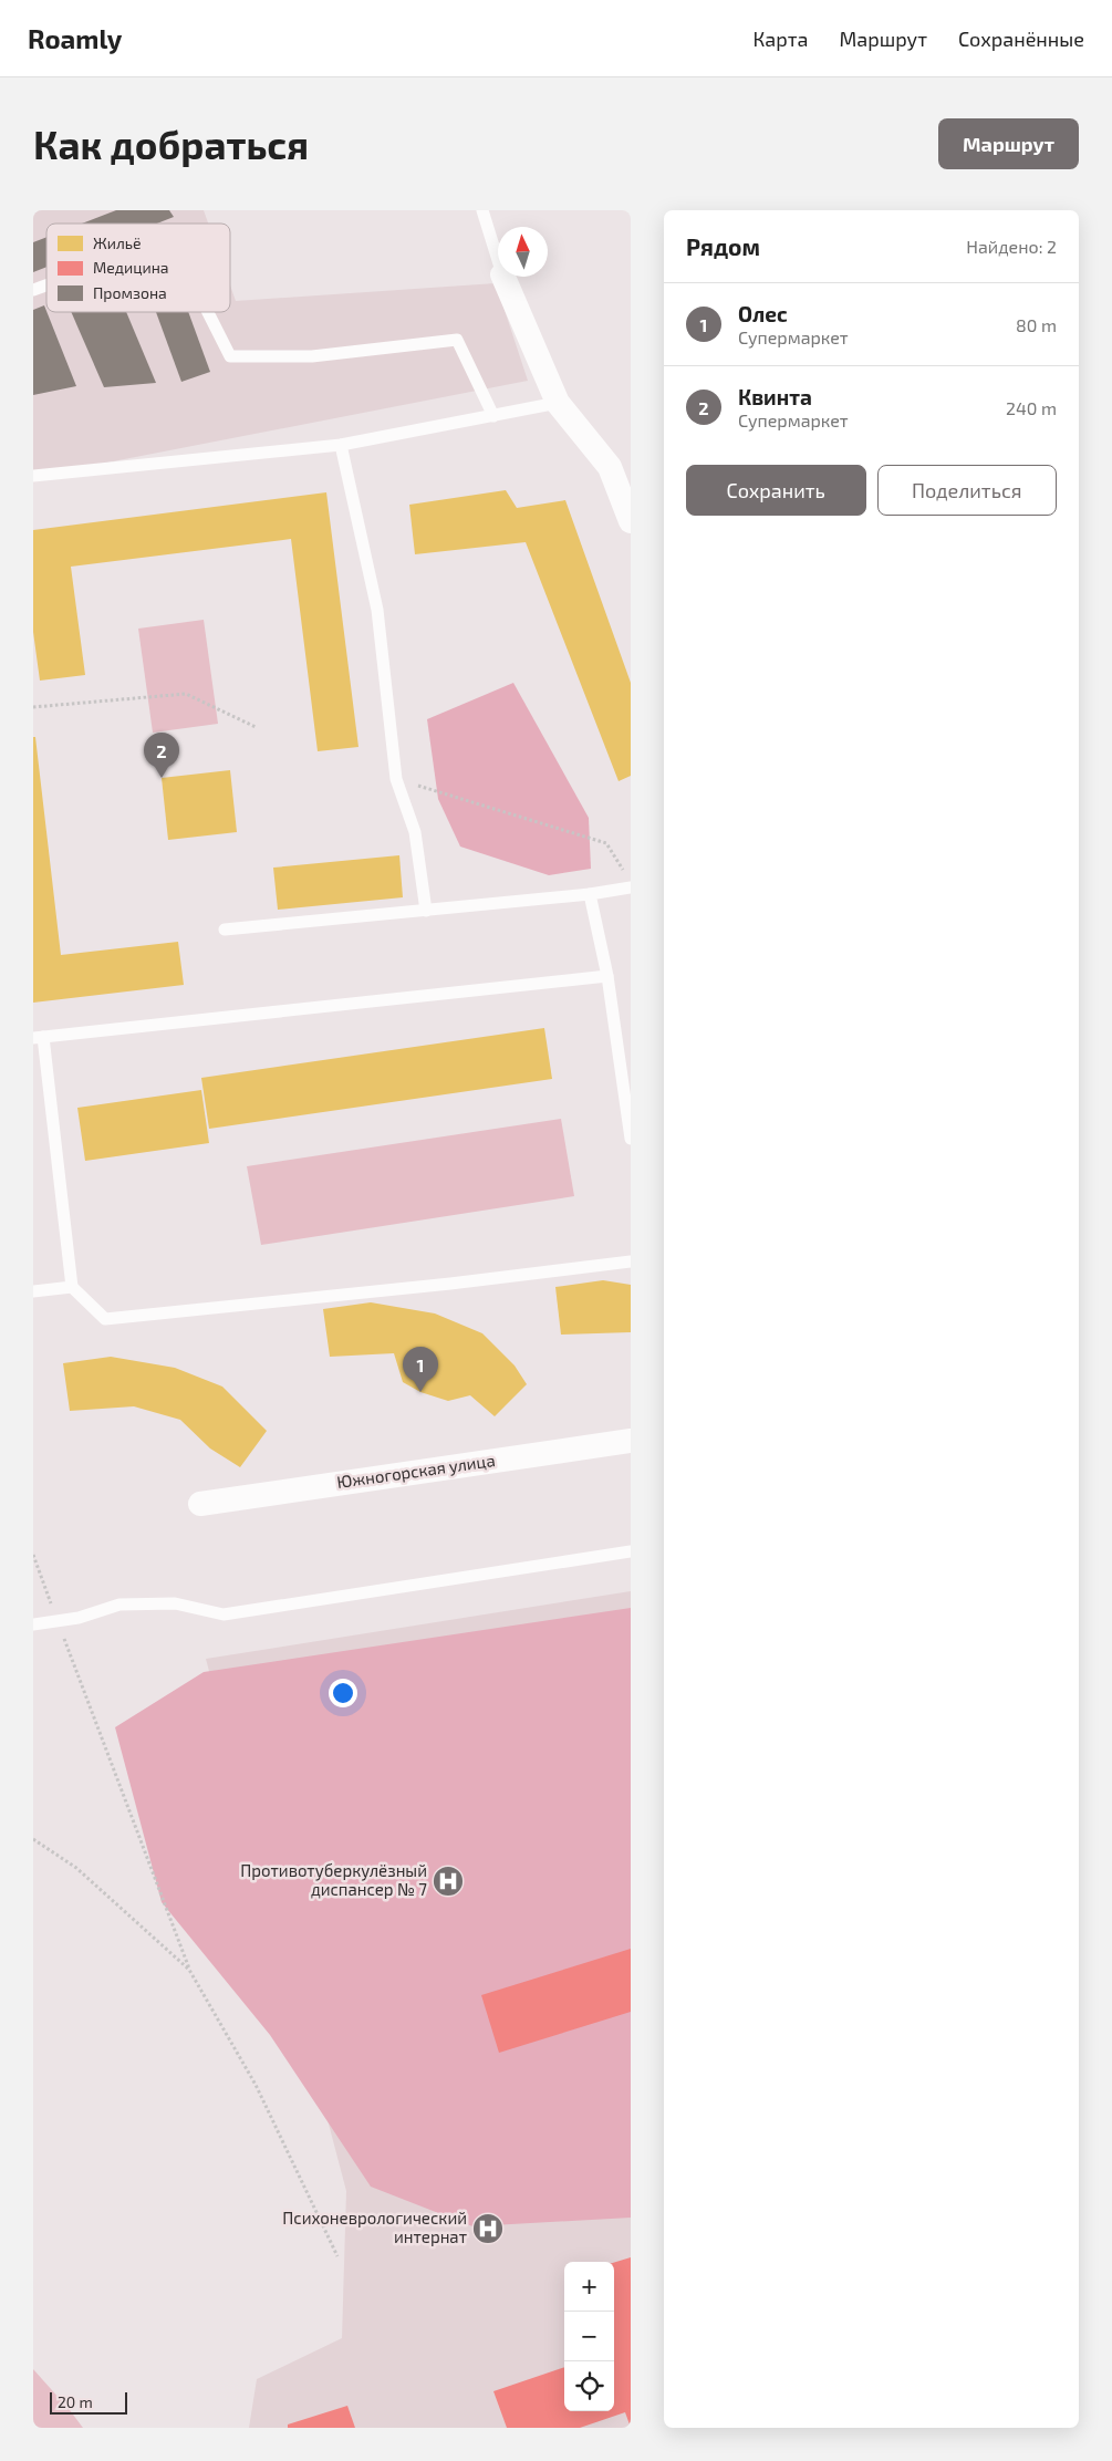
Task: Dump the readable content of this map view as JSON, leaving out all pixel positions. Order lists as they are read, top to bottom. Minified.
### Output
{"streets":{"street":["Южногорская улица"]},"places":{"hospital":["Противотуберкулёзный диспансер № 7","Психоневрологический интернат"]},"legend":["Жильё","Медицина","Промзона"],"scale_bar":"20 m","north":"top","page":{"header":"Roamly","nav":["Карта","Маршрут","Сохранённые"],"buttons":["Маршрут",["Сохранить","Поделиться"]],"title":"Как добраться","heading":["Рядом","Найдено: 2"],"list":[{"mark":"1","name":"Олес","note":"Супермаркет","value":"80 m"},{"mark":"2","name":"Квинта","note":"Супермаркет","value":"240 m"}],"pins":["2","1"],"map_buttons":["+","−"],"scale":"20 m"}}
